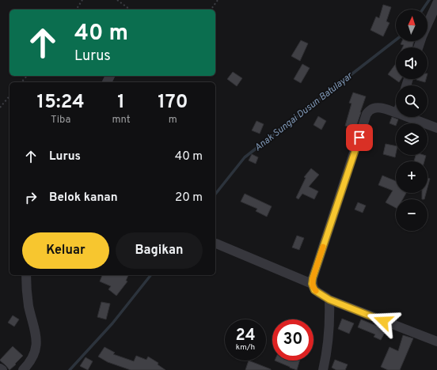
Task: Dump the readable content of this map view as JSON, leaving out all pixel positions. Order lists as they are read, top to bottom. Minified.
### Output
{"water":["Anak Sungai Dusun Batulayar"],"north":"top","page":{"map_buttons":["+","−"],"turn":["40 m","Lurus"],"eta":["15:24","Tiba","1","mnt","170","m"],"list":[{"name":"Lurus","value":"40 m"},{"name":"Belok kanan","value":"20 m"}],"buttons":["Keluar","Bagikan"],"speed":"24 km/h","limit":"30"}}
